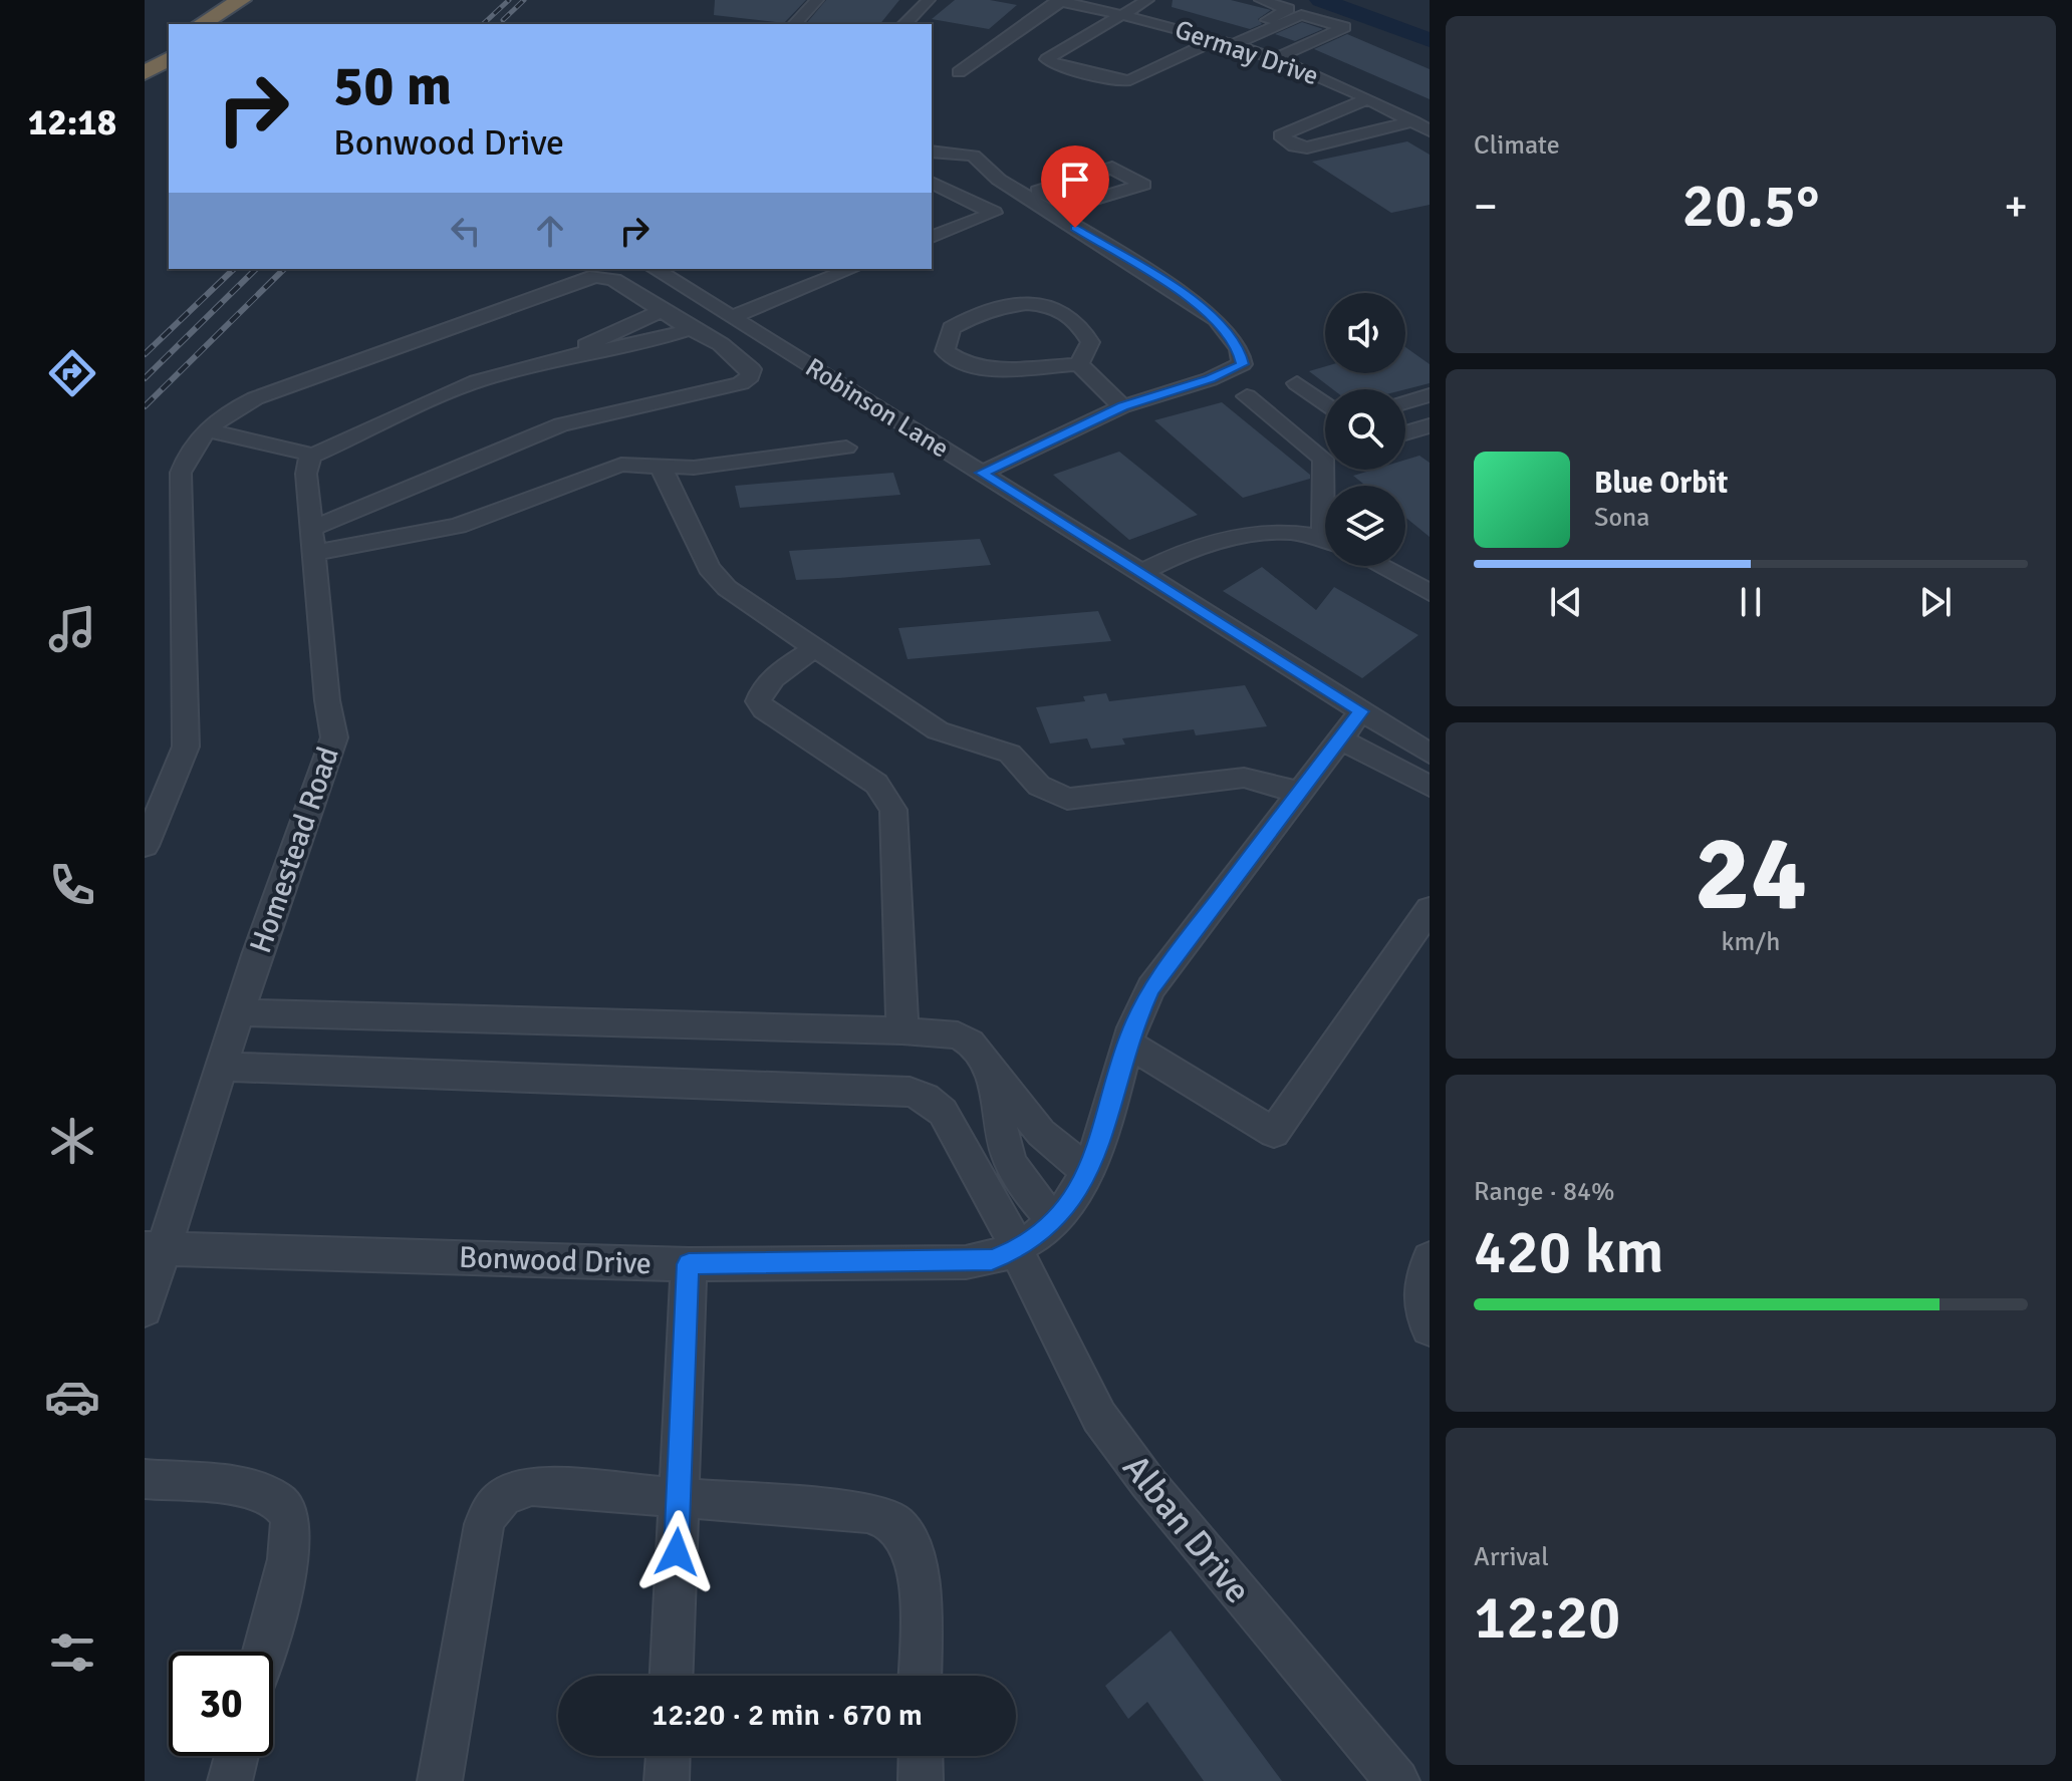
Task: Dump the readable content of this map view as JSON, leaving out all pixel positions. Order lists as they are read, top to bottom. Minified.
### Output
{"streets":{"street":["Germay Drive","Robinson Lane","Homestead Road","Bonwood Drive","Alban Drive"]},"crossings":[["Robinson Lane","Bonwood Drive"],["Homestead Road","Bonwood Drive"],["Homestead Road","Alban Drive"],["Bonwood Drive","Alban Drive"]],"page":{"tabs":"12:18","tile":["Climate",["24","km/h"],["Range · 84%","420 km"],["Arrival","12:20"]],"turn":["50 m","Bonwood Drive"],"heat":["−","20.5°","+"],"song":["Blue Orbit","Sona"],"limit":"30","trip":"12:20 · 2 min · 670 m"}}
